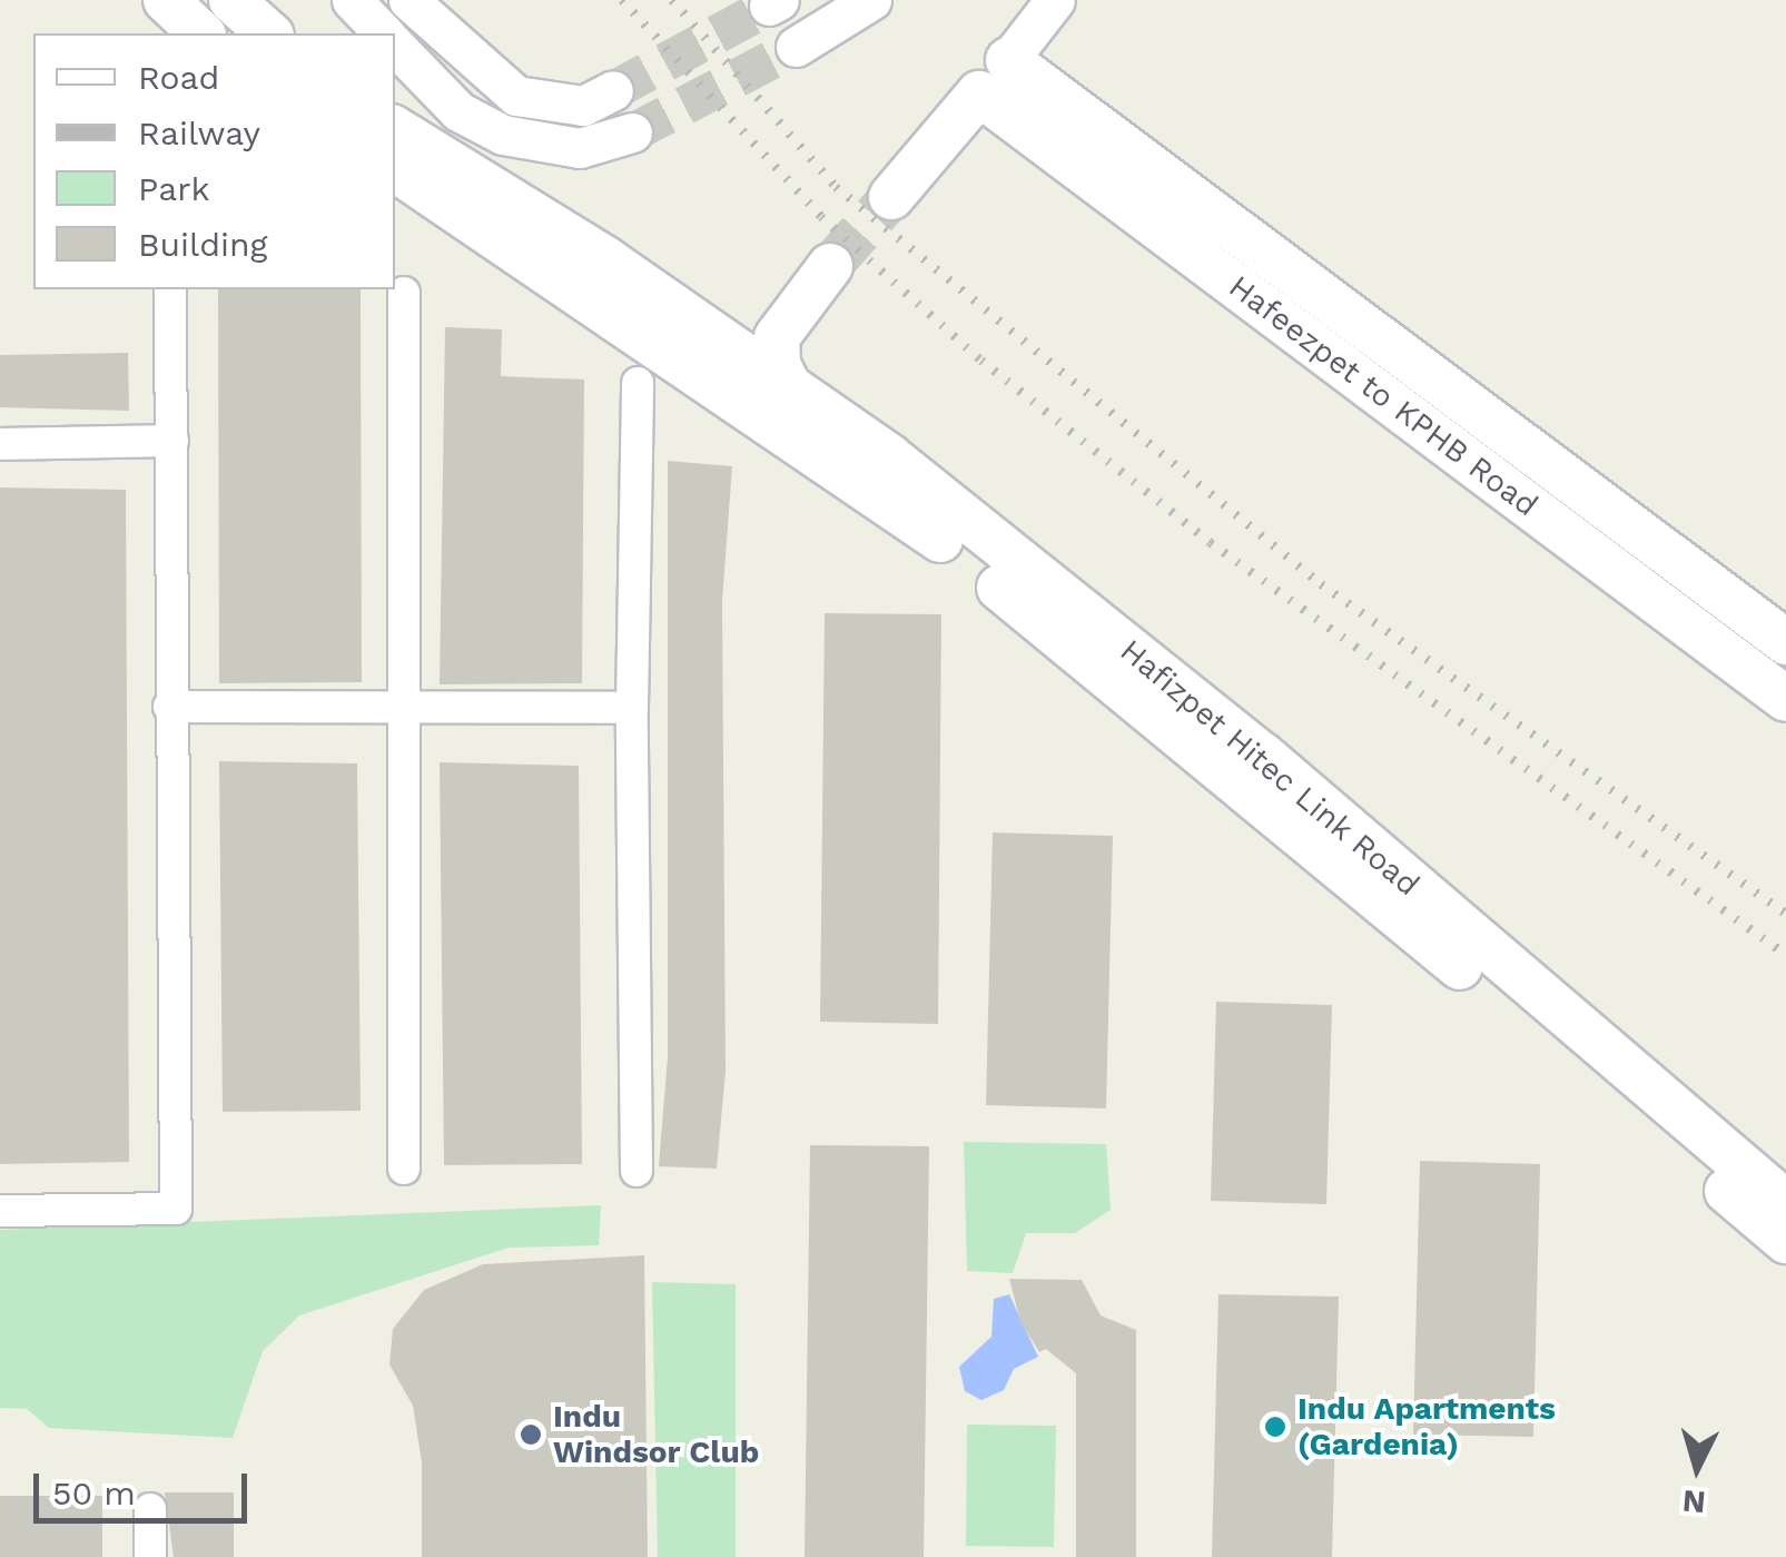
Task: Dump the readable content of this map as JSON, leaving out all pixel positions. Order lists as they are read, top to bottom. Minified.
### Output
{"streets":{"main road":["Hafeezpet to KPHB Road","Hafizpet Hitec Link Road"]},"places":["Indu Apartments (Gardenia)","Indu Windsor Club"],"legend":["Road","Railway","Park","Building"],"scale_bar":"50 m","north":"bottom"}
